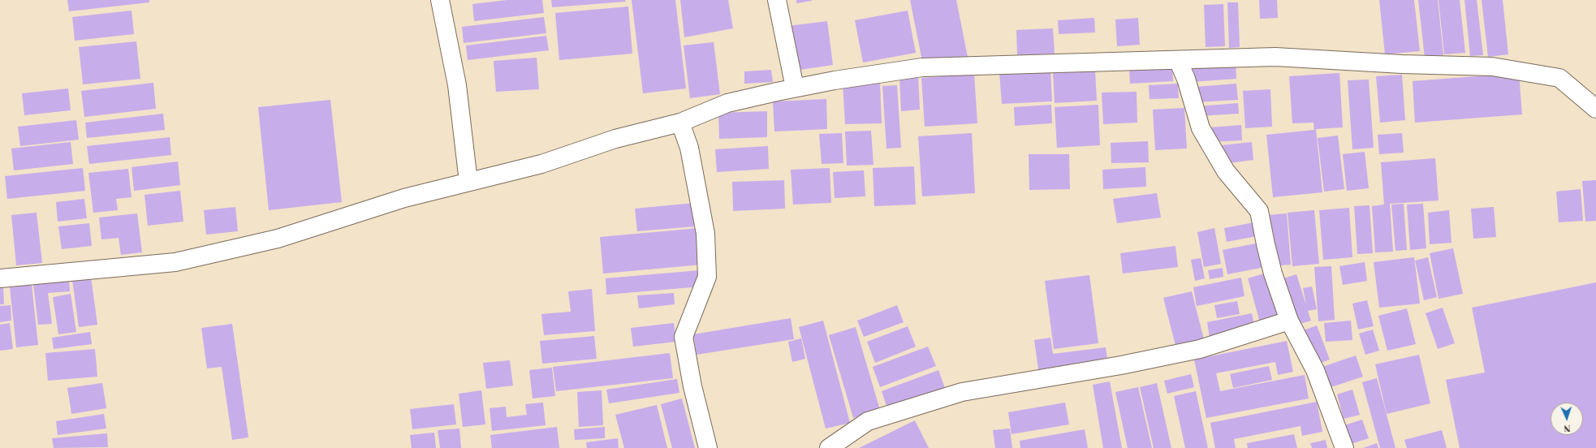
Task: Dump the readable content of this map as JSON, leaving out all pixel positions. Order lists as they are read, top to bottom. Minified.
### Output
{"north":"bottom"}
